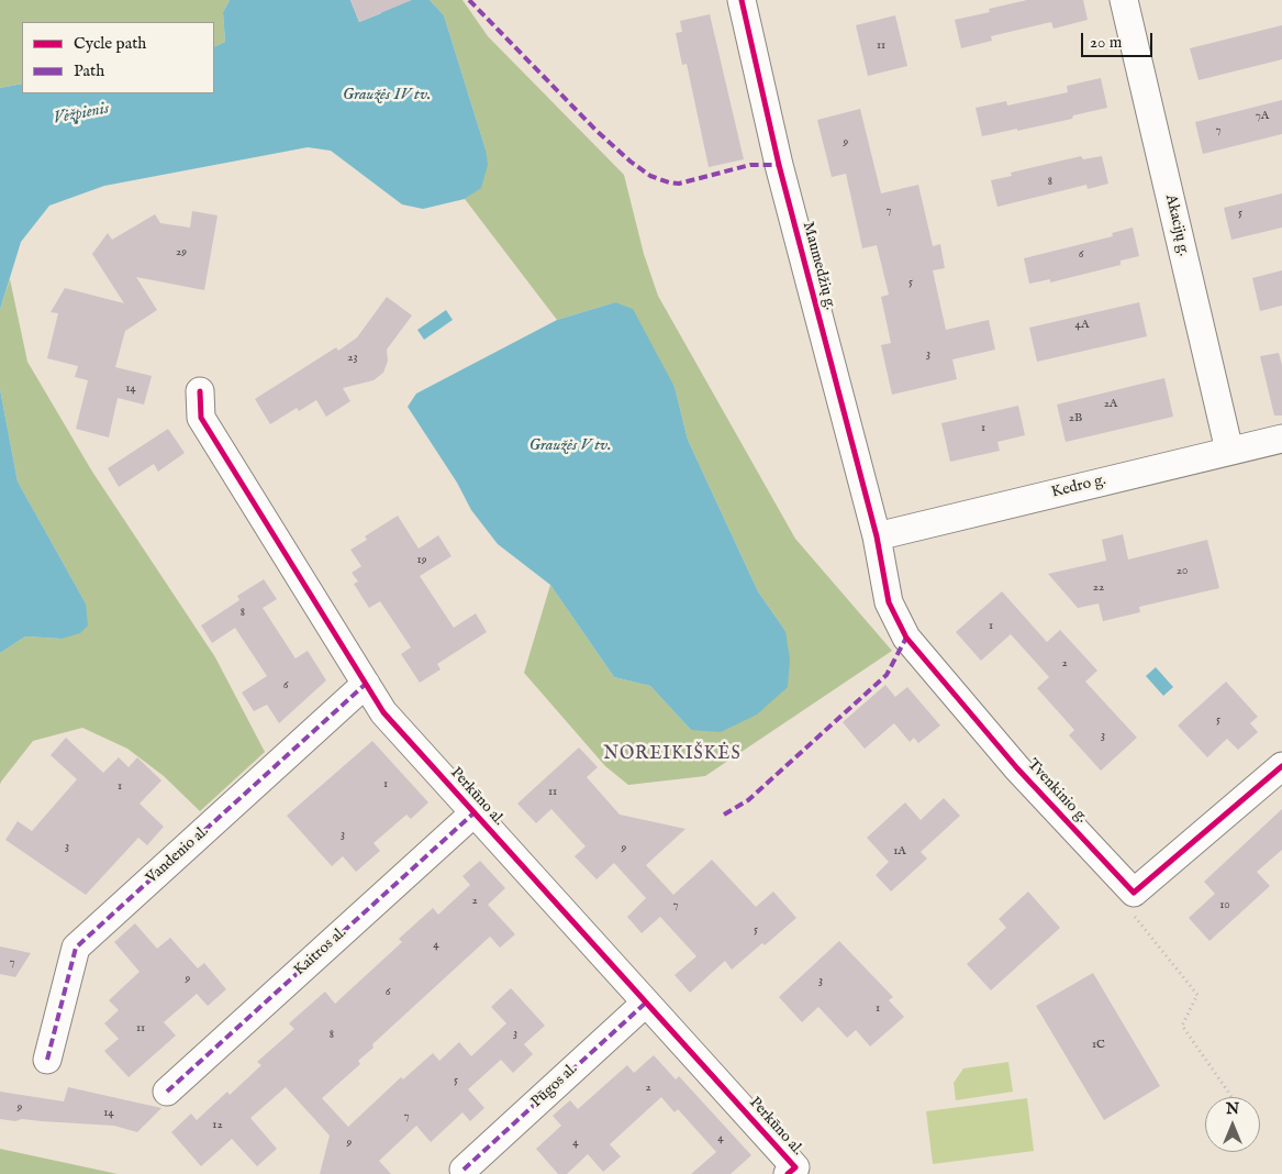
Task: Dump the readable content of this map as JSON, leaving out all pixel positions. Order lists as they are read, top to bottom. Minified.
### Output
{"streets":{"street":["Akacijų g.","Maumedžių g.","Kedro g.","Tvenkinio g.","Perkūno al.","Vandenio al.","Kaitros al.","Pūgos al."]},"crossings":[["Akacijų g.","Kedro g."],["Maumedžių g.","Kedro g."],["Maumedžių g.","Tvenkinio g."],["Kedro g.","Tvenkinio g."],["Perkūno al.","Vandenio al."],["Perkūno al.","Kaitros al."],["Perkūno al.","Pūgos al."]],"districts":["NOREIKIŠKĖS"],"water":["Graužės IV tv.","Vėžpienis","Graužės V tv."],"house_numbers":["11","7A","7","9","8","7","5","29","6","5","4A","3","23","14","2A","2B","1","19","20","22","8","1","2","6","5","3","1","1","11","3","3","9","1A","2","7","10","5","4","7","9","3","6","1","11","3","8","1C","5","2","9","14","7","12","4","9","4"],"legend":["Cycle path","Path"],"scale_bar":"20 m","north":"top"}
